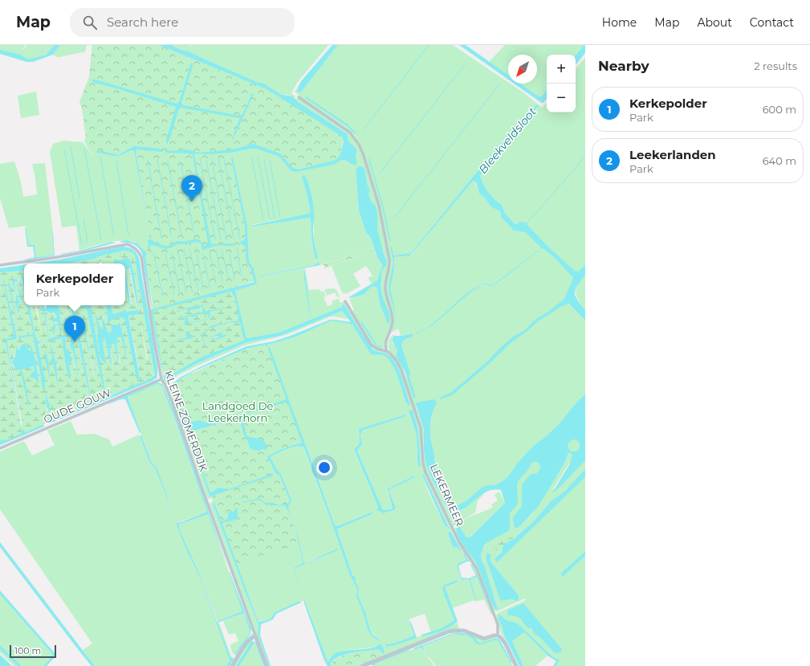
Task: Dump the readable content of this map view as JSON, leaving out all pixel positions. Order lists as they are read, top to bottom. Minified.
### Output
{"streets":{"street":["OUDE GOUW","KLEINE ZOMERDIJK","LEKERMEER"]},"crossings":[["OUDE GOUW","KLEINE ZOMERDIJK"]],"water":["Bleekveldsloot"],"parks":["Landgoed De Leekerhorn"],"scale_bar":"100 m","north":"bottom left","page":{"header":"Map","search":"Search here","nav":["Home","Map","About","Contact"],"heading":["Nearby","2 results"],"map_buttons":["+","−"],"list":[{"mark":"1","name":"Kerkepolder","note":"Park","value":"600 m"},{"mark":"2","name":"Leekerlanden","note":"Park","value":"640 m"}],"pins":["2","1"],"popup":["Kerkepolder","Park"],"scale":"100 m"}}
